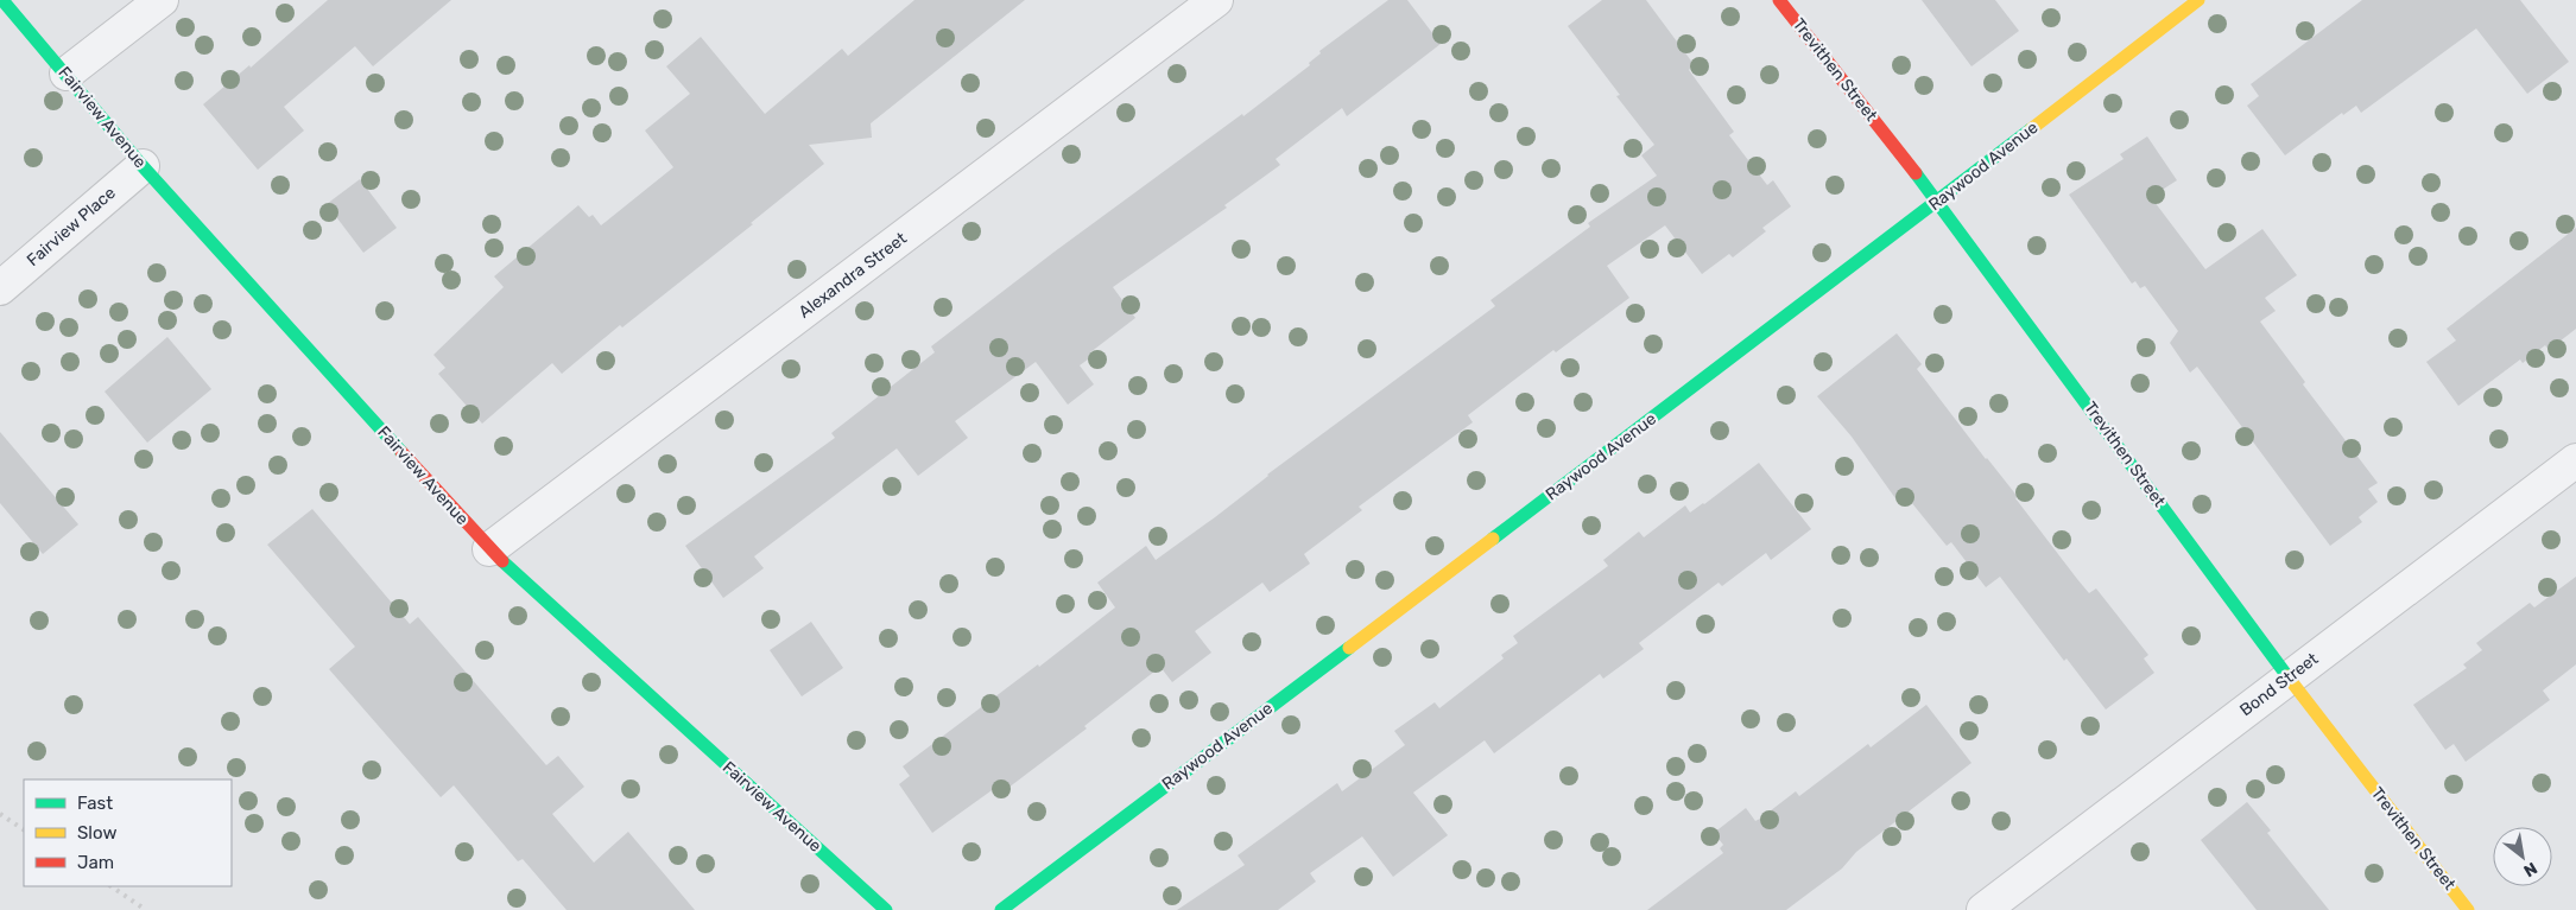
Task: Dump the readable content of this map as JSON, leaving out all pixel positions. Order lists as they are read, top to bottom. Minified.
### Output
{"streets":{"street":["Trevithen Street","Fairview Avenue","Raywood Avenue","Fairview Place","Alexandra Street","Bond Street"]},"crossings":[["Trevithen Street","Raywood Avenue"],["Trevithen Street","Bond Street"],["Fairview Avenue","Fairview Place"],["Fairview Avenue","Alexandra Street"]],"legend":["Fast","Slow","Jam"],"north":"bottom right"}
